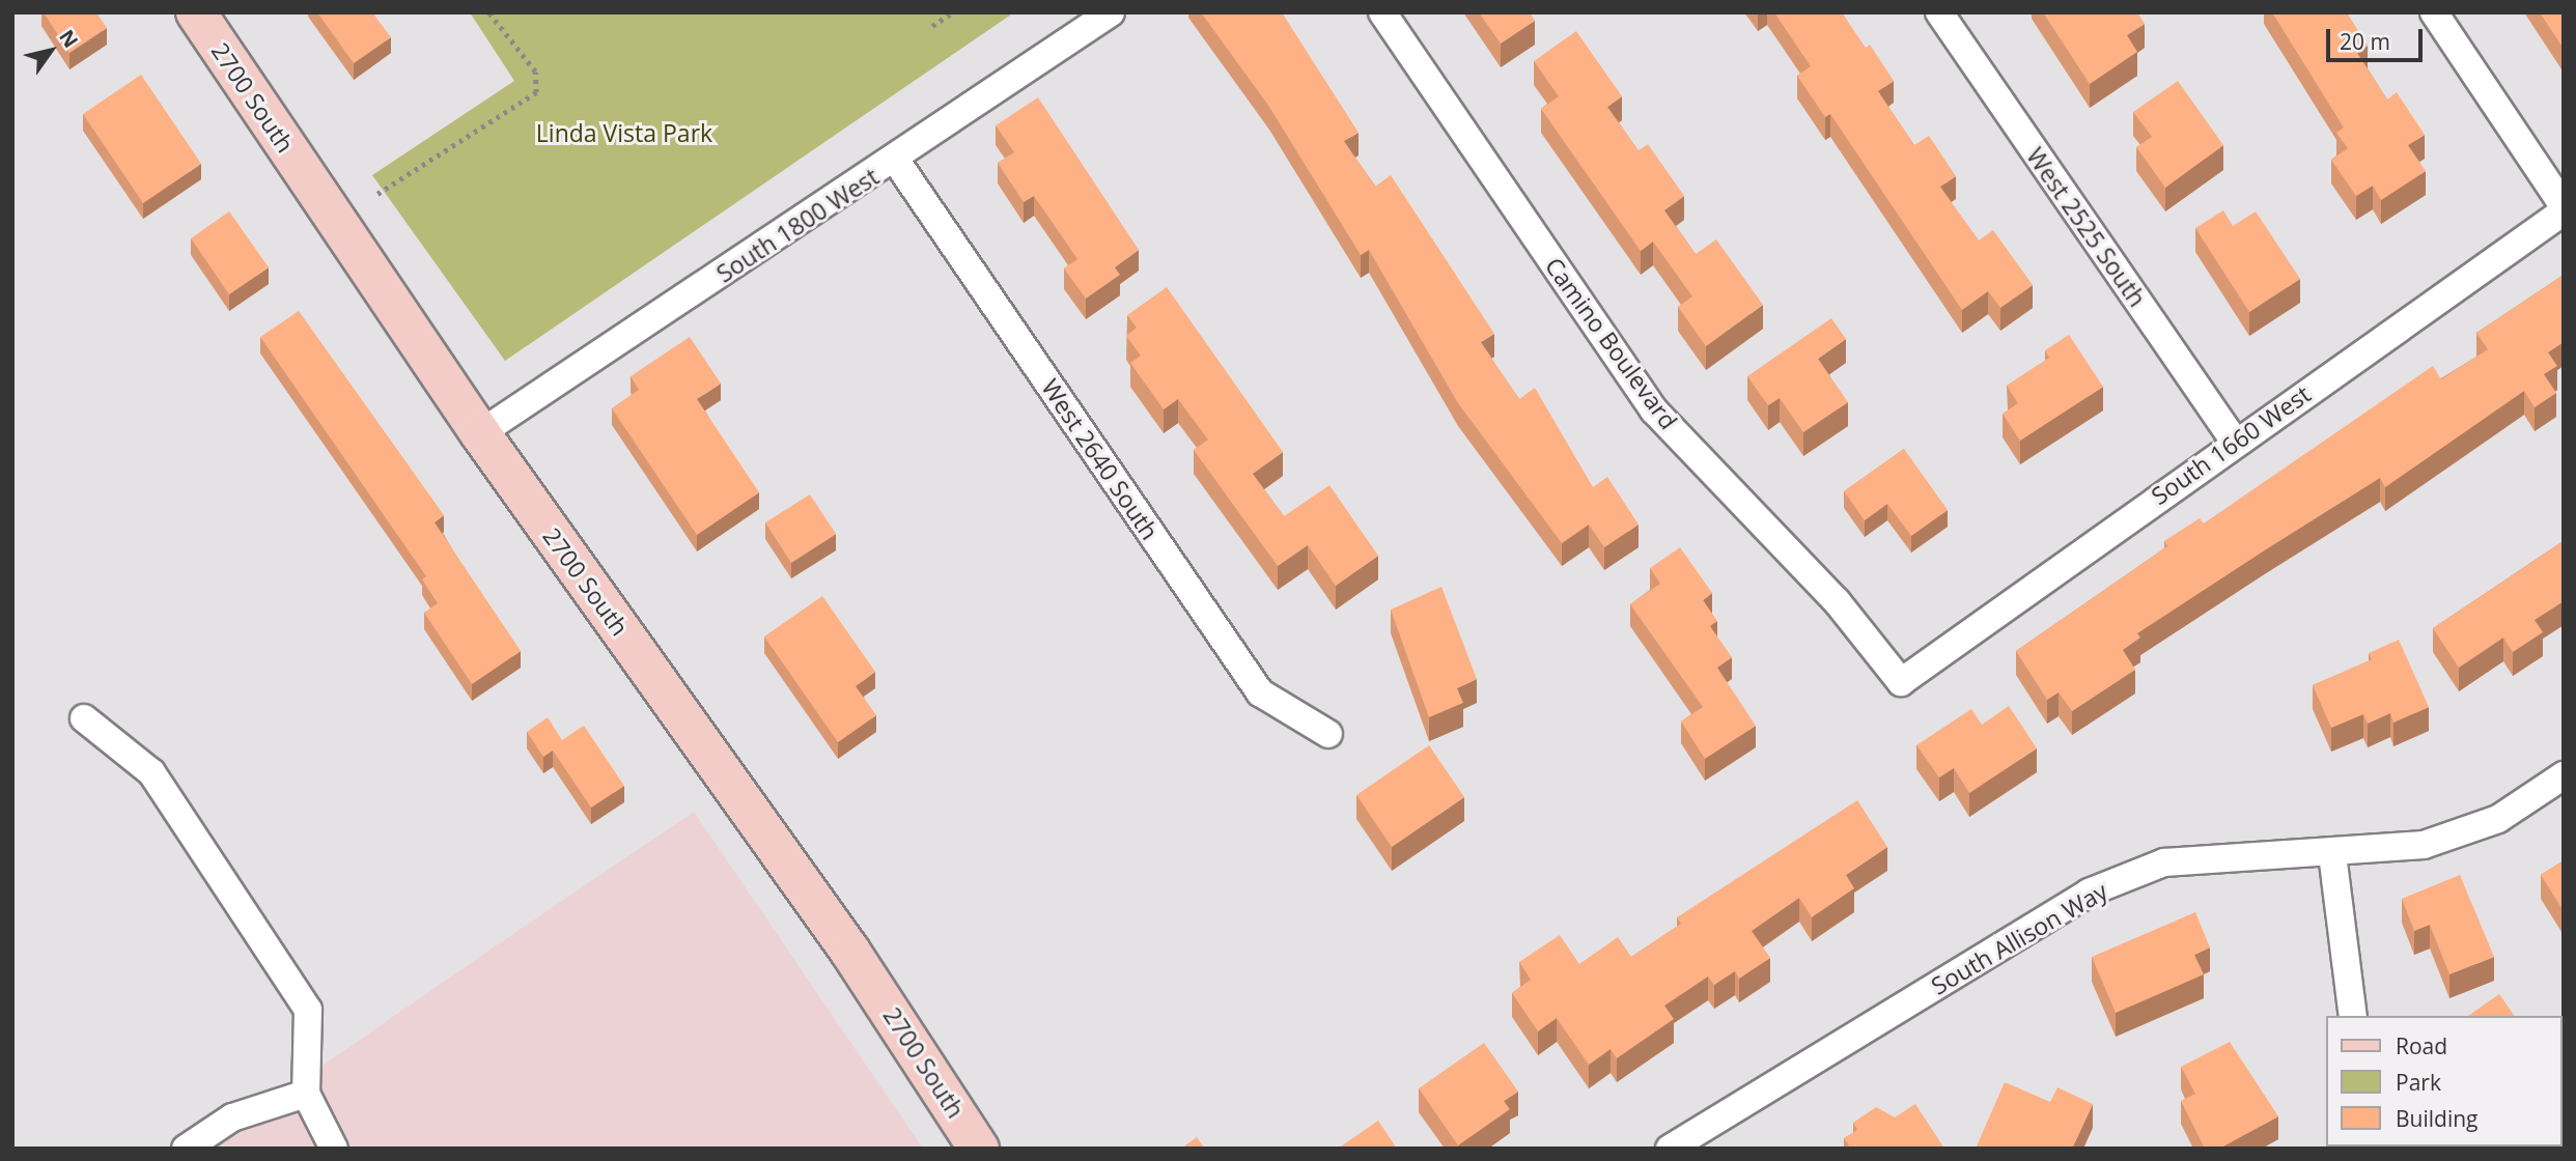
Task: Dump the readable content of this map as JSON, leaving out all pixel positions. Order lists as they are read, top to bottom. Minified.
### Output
{"streets":{"main road":["2700 South"],"street":["South 1800 West","West 2525 South","Camino Boulevard","South 1660 West","West 2640 South","South Allison Way"]},"crossings":[["2700 South","South 1800 West"],["South 1800 West","West 2640 South"],["West 2525 South","South 1660 West"],["Camino Boulevard","South 1660 West"]],"parks":["Linda Vista Park"],"legend":["Road","Park","Building"],"scale_bar":"20 m","north":"top right"}
